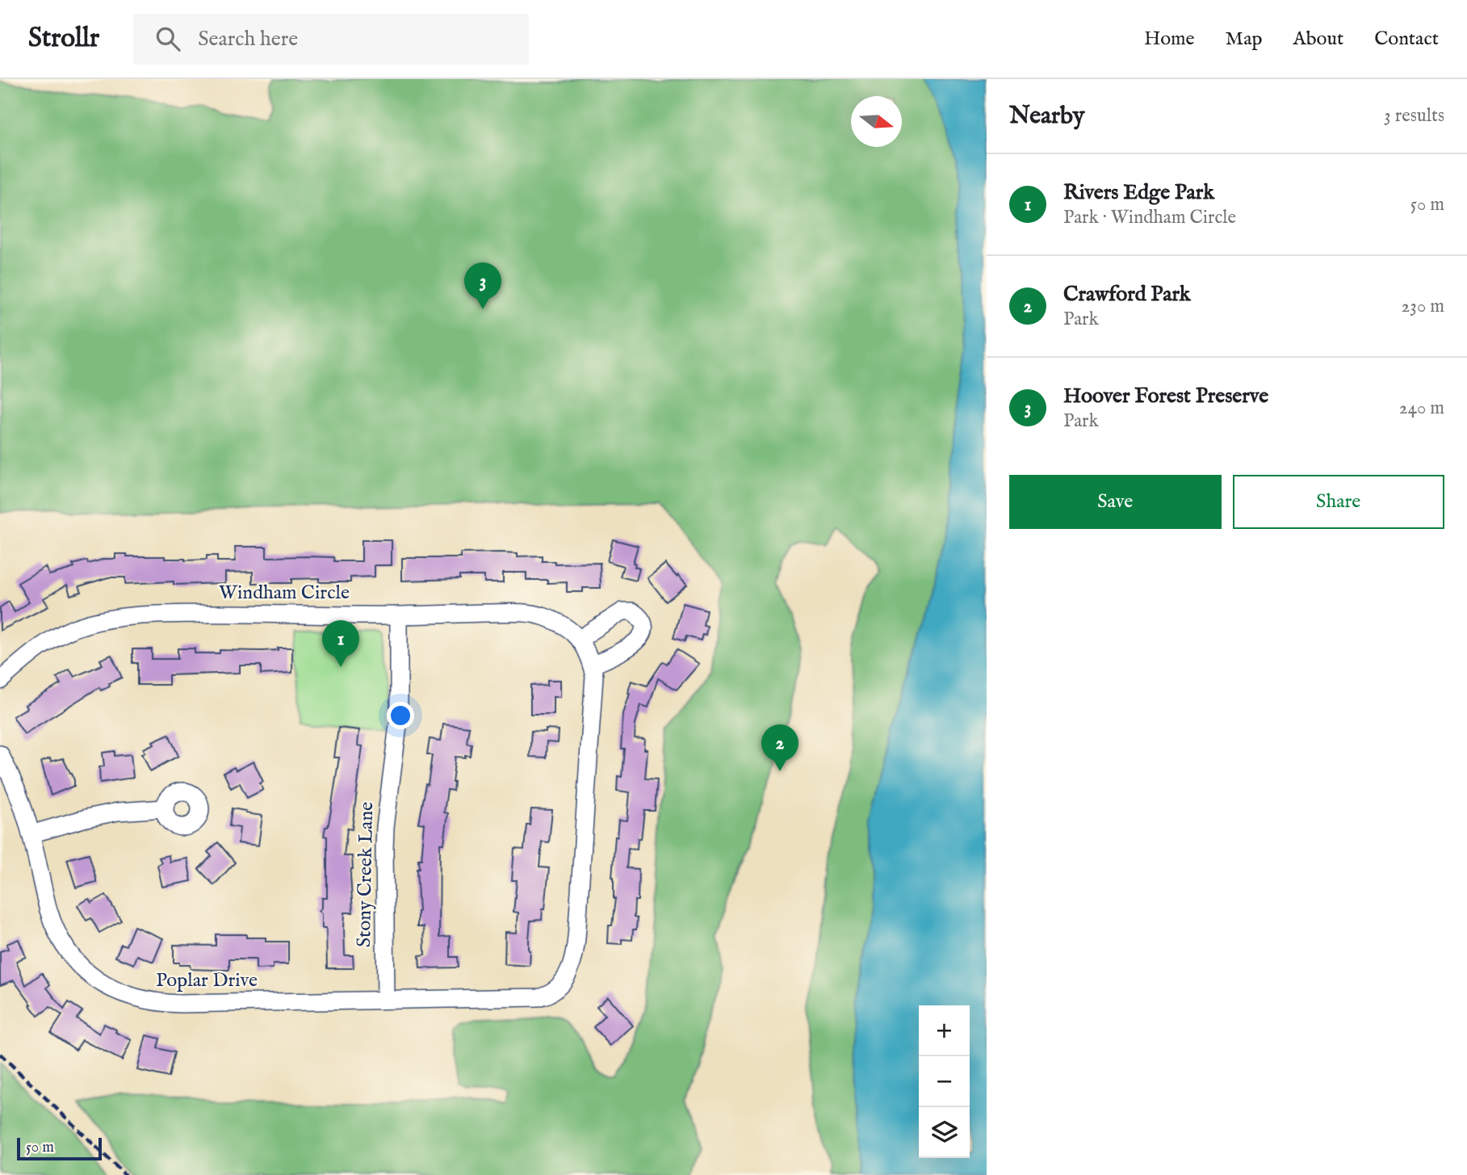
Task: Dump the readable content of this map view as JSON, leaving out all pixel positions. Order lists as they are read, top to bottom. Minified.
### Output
{"streets":{"street":["Windham Circle","Stony Creek Lane","Poplar Drive"]},"crossings":[["Windham Circle","Stony Creek Lane"],["Stony Creek Lane","Poplar Drive"]],"scale_bar":"50 m","north":"right","page":{"header":"Strollr","search":"Search here","nav":["Home","Map","About","Contact"],"heading":["Nearby","3 results"],"list":[{"mark":"1","name":"Rivers Edge Park","note":"Park · Windham Circle","value":"50 m"},{"mark":"2","name":"Crawford Park","note":"Park","value":"230 m"},{"mark":"3","name":"Hoover Forest Preserve","note":"Park","value":"240 m"}],"pins":["3","1","2"],"buttons":["Save","Share"],"map_buttons":["+","−"],"scale":"50 m"}}
